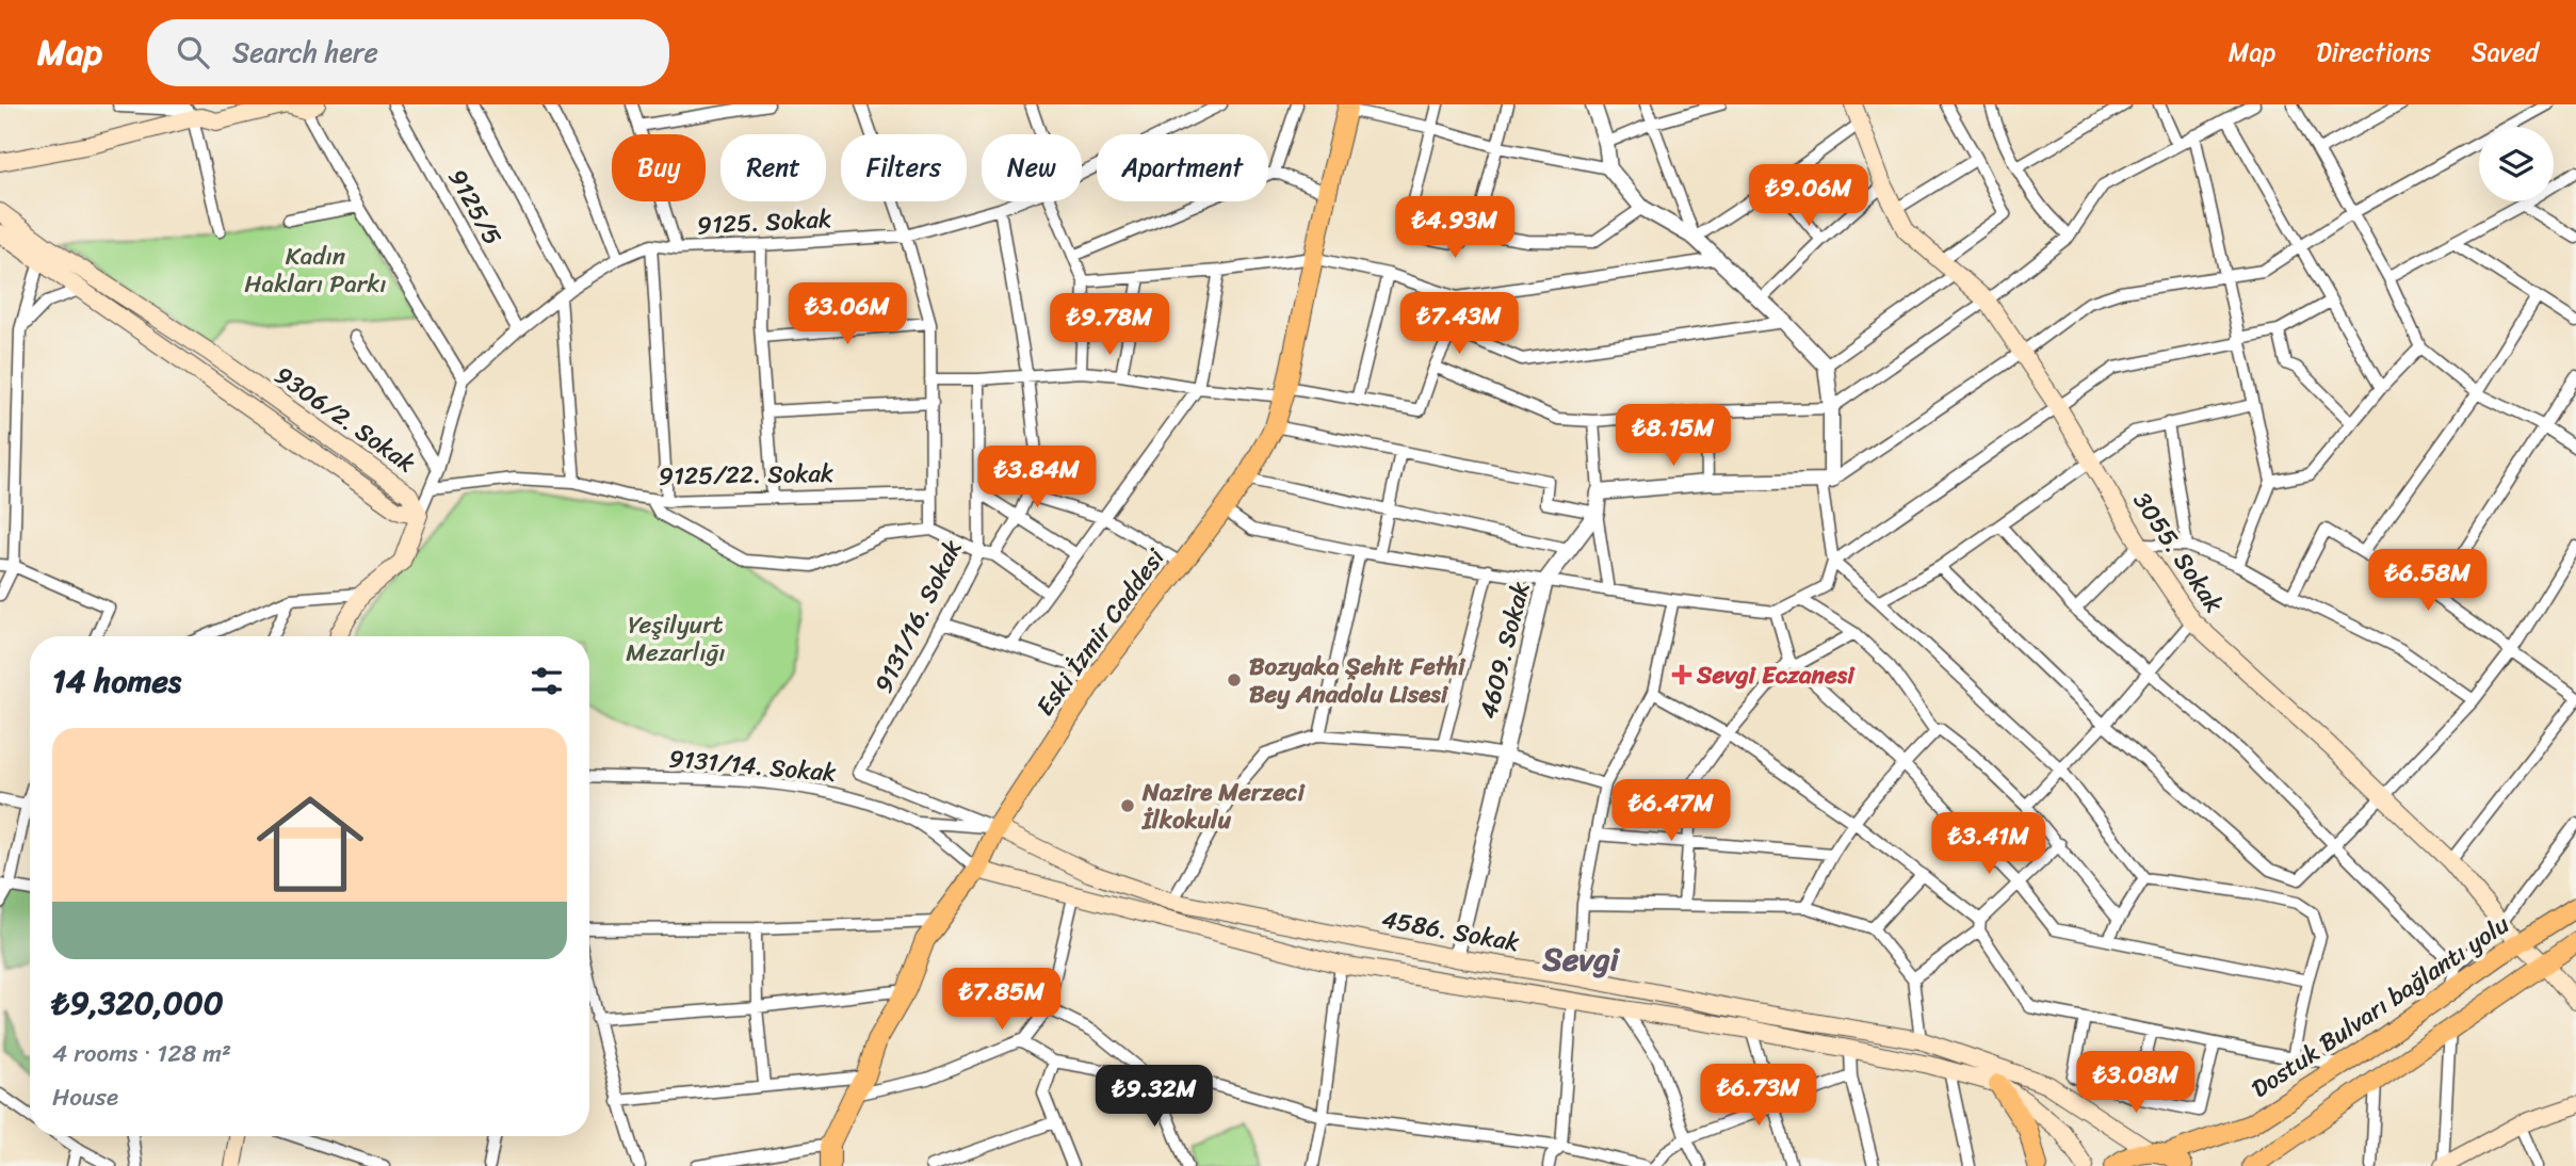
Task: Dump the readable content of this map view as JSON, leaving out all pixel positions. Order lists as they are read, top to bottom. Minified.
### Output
{"streets":{"main road":["9306/2. Sokak","3055. Sokak","Eski İzmir Caddesi","4586. Sokak","Dostuk Bulvarı bağlantı yolu"],"street":["9125/5","9125. Sokak","9125/22. Sokak","9131/16. Sokak","4609. Sokak","9131/14. Sokak"]},"crossings":[["9125/5","9125. Sokak"],["3055. Sokak","Dostuk Bulvarı bağlantı yolu"],["9131/16. Sokak","Eski İzmir Caddesi"],["9131/16. Sokak","9131/14. Sokak"],["9131/16. Sokak","4586. Sokak"],["Eski İzmir Caddesi","9131/14. Sokak"],["Eski İzmir Caddesi","4586. Sokak"],["4609. Sokak","4586. Sokak"],["9131/14. Sokak","4586. Sokak"],["4586. Sokak","Dostuk Bulvarı bağlantı yolu"]],"districts":["Sevgi"],"parks":["Kadın Hakları Parkı","Yeşilyurt Mezarlığı"],"places":{"health":["Sevgi Eczanesi"],"other":["Bozyaka Şehit Fethi Bey Anadolu Lisesi","Nazire Merzeci İlkokulu"]},"page":{"header":"Map","search":"Search here","nav":["Map","Directions","Saved"],"chip":["Buy","Rent","Filters","New","Apartment"],"price":["₺9.06M","₺4.93M","₺3.06M","₺7.43M","₺9.78M","₺8.15M","₺3.84M","₺6.58M","₺6.47M","₺3.41M","₺7.85M","₺3.08M","₺6.73M","₺9.32M"],"heading":"14 homes","list":[{"name":"₺9,320,000","note":"4 rooms · 128 m² · House"}]}}
